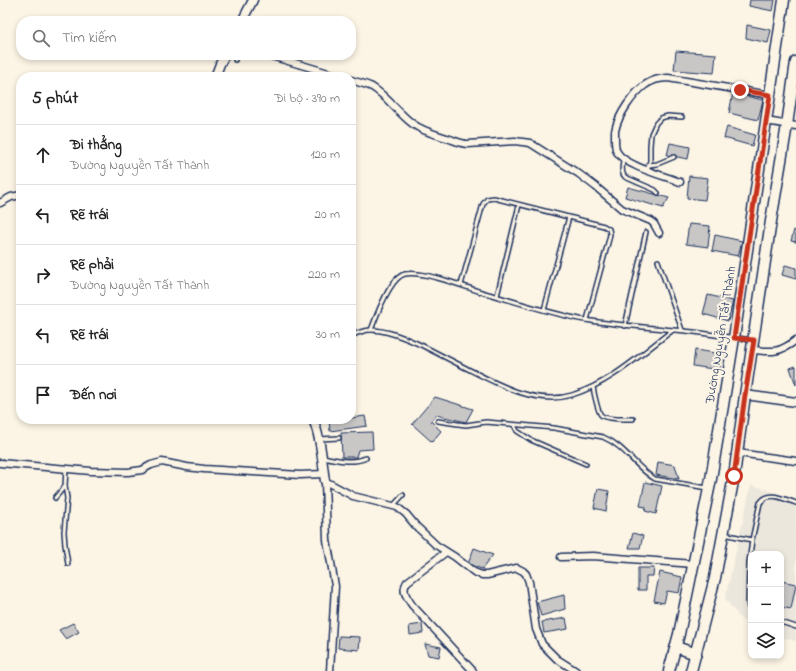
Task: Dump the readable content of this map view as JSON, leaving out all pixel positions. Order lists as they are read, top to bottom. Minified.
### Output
{"streets":{"main road":["Đường Nguyễn Tất Thành"]},"page":{"search":"Tìm kiếm","heading":["5 phút","Đi bộ · 390 m"],"list":[["Đi thẳng","Đường Nguyễn Tất Thành","120 m"],["Rẽ trái","20 m"],["Rẽ phải","Đường Nguyễn Tất Thành","220 m"],["Rẽ trái","30 m"],"Đến nơi"],"map_buttons":["+","−"]}}
